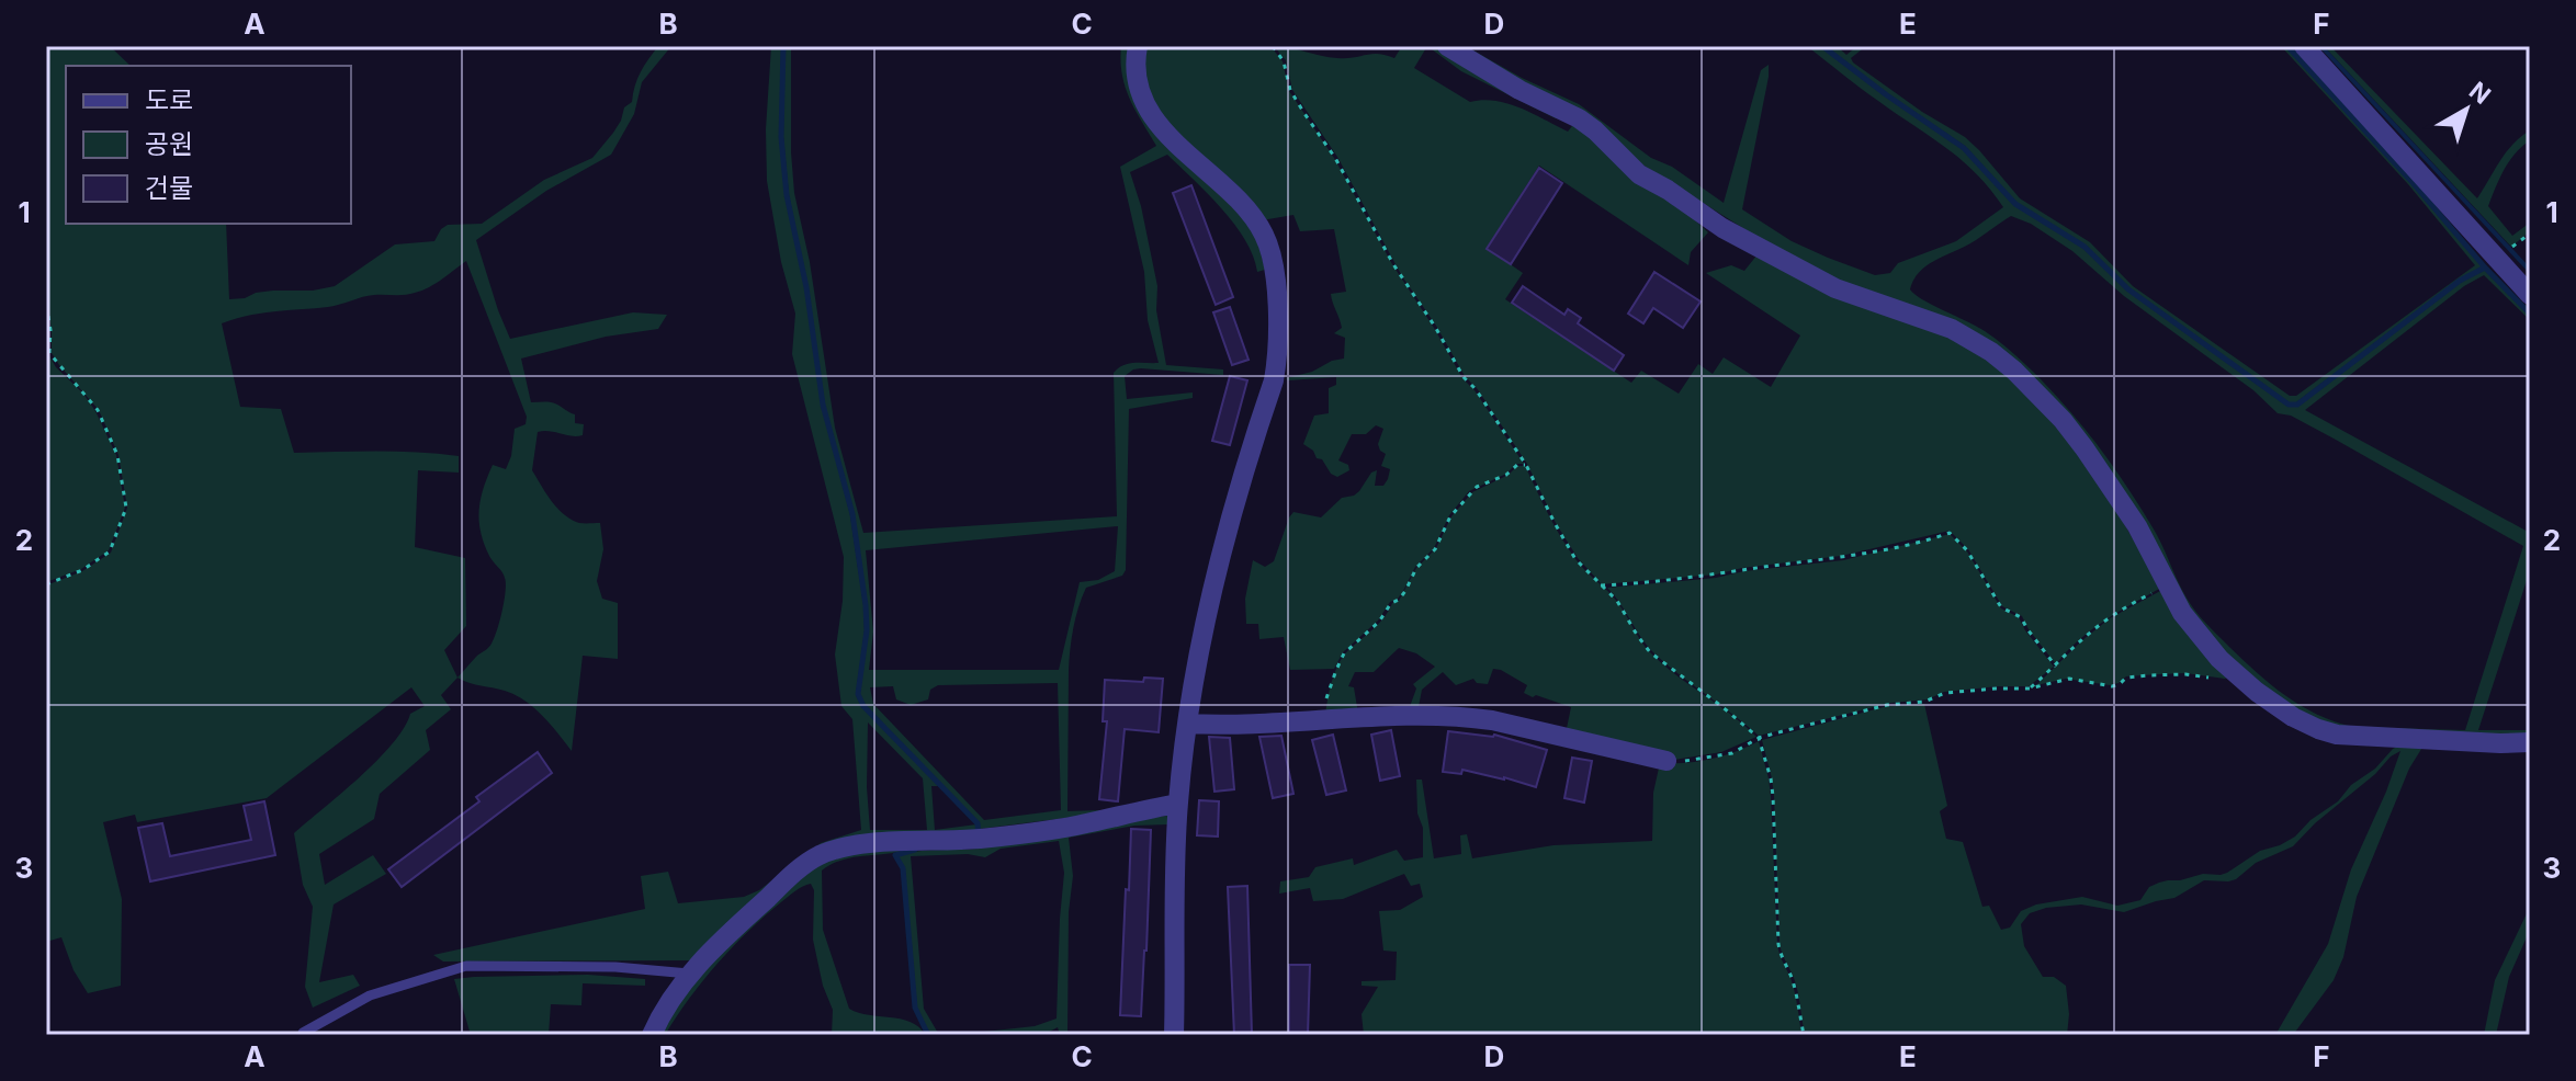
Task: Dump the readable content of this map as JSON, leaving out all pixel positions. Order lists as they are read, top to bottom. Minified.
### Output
{"legend":["도로","공원","건물"],"north":"top right","grid":{"columns":["A","B","C","D","E","F"],"rows":["1","2","3"]}}
